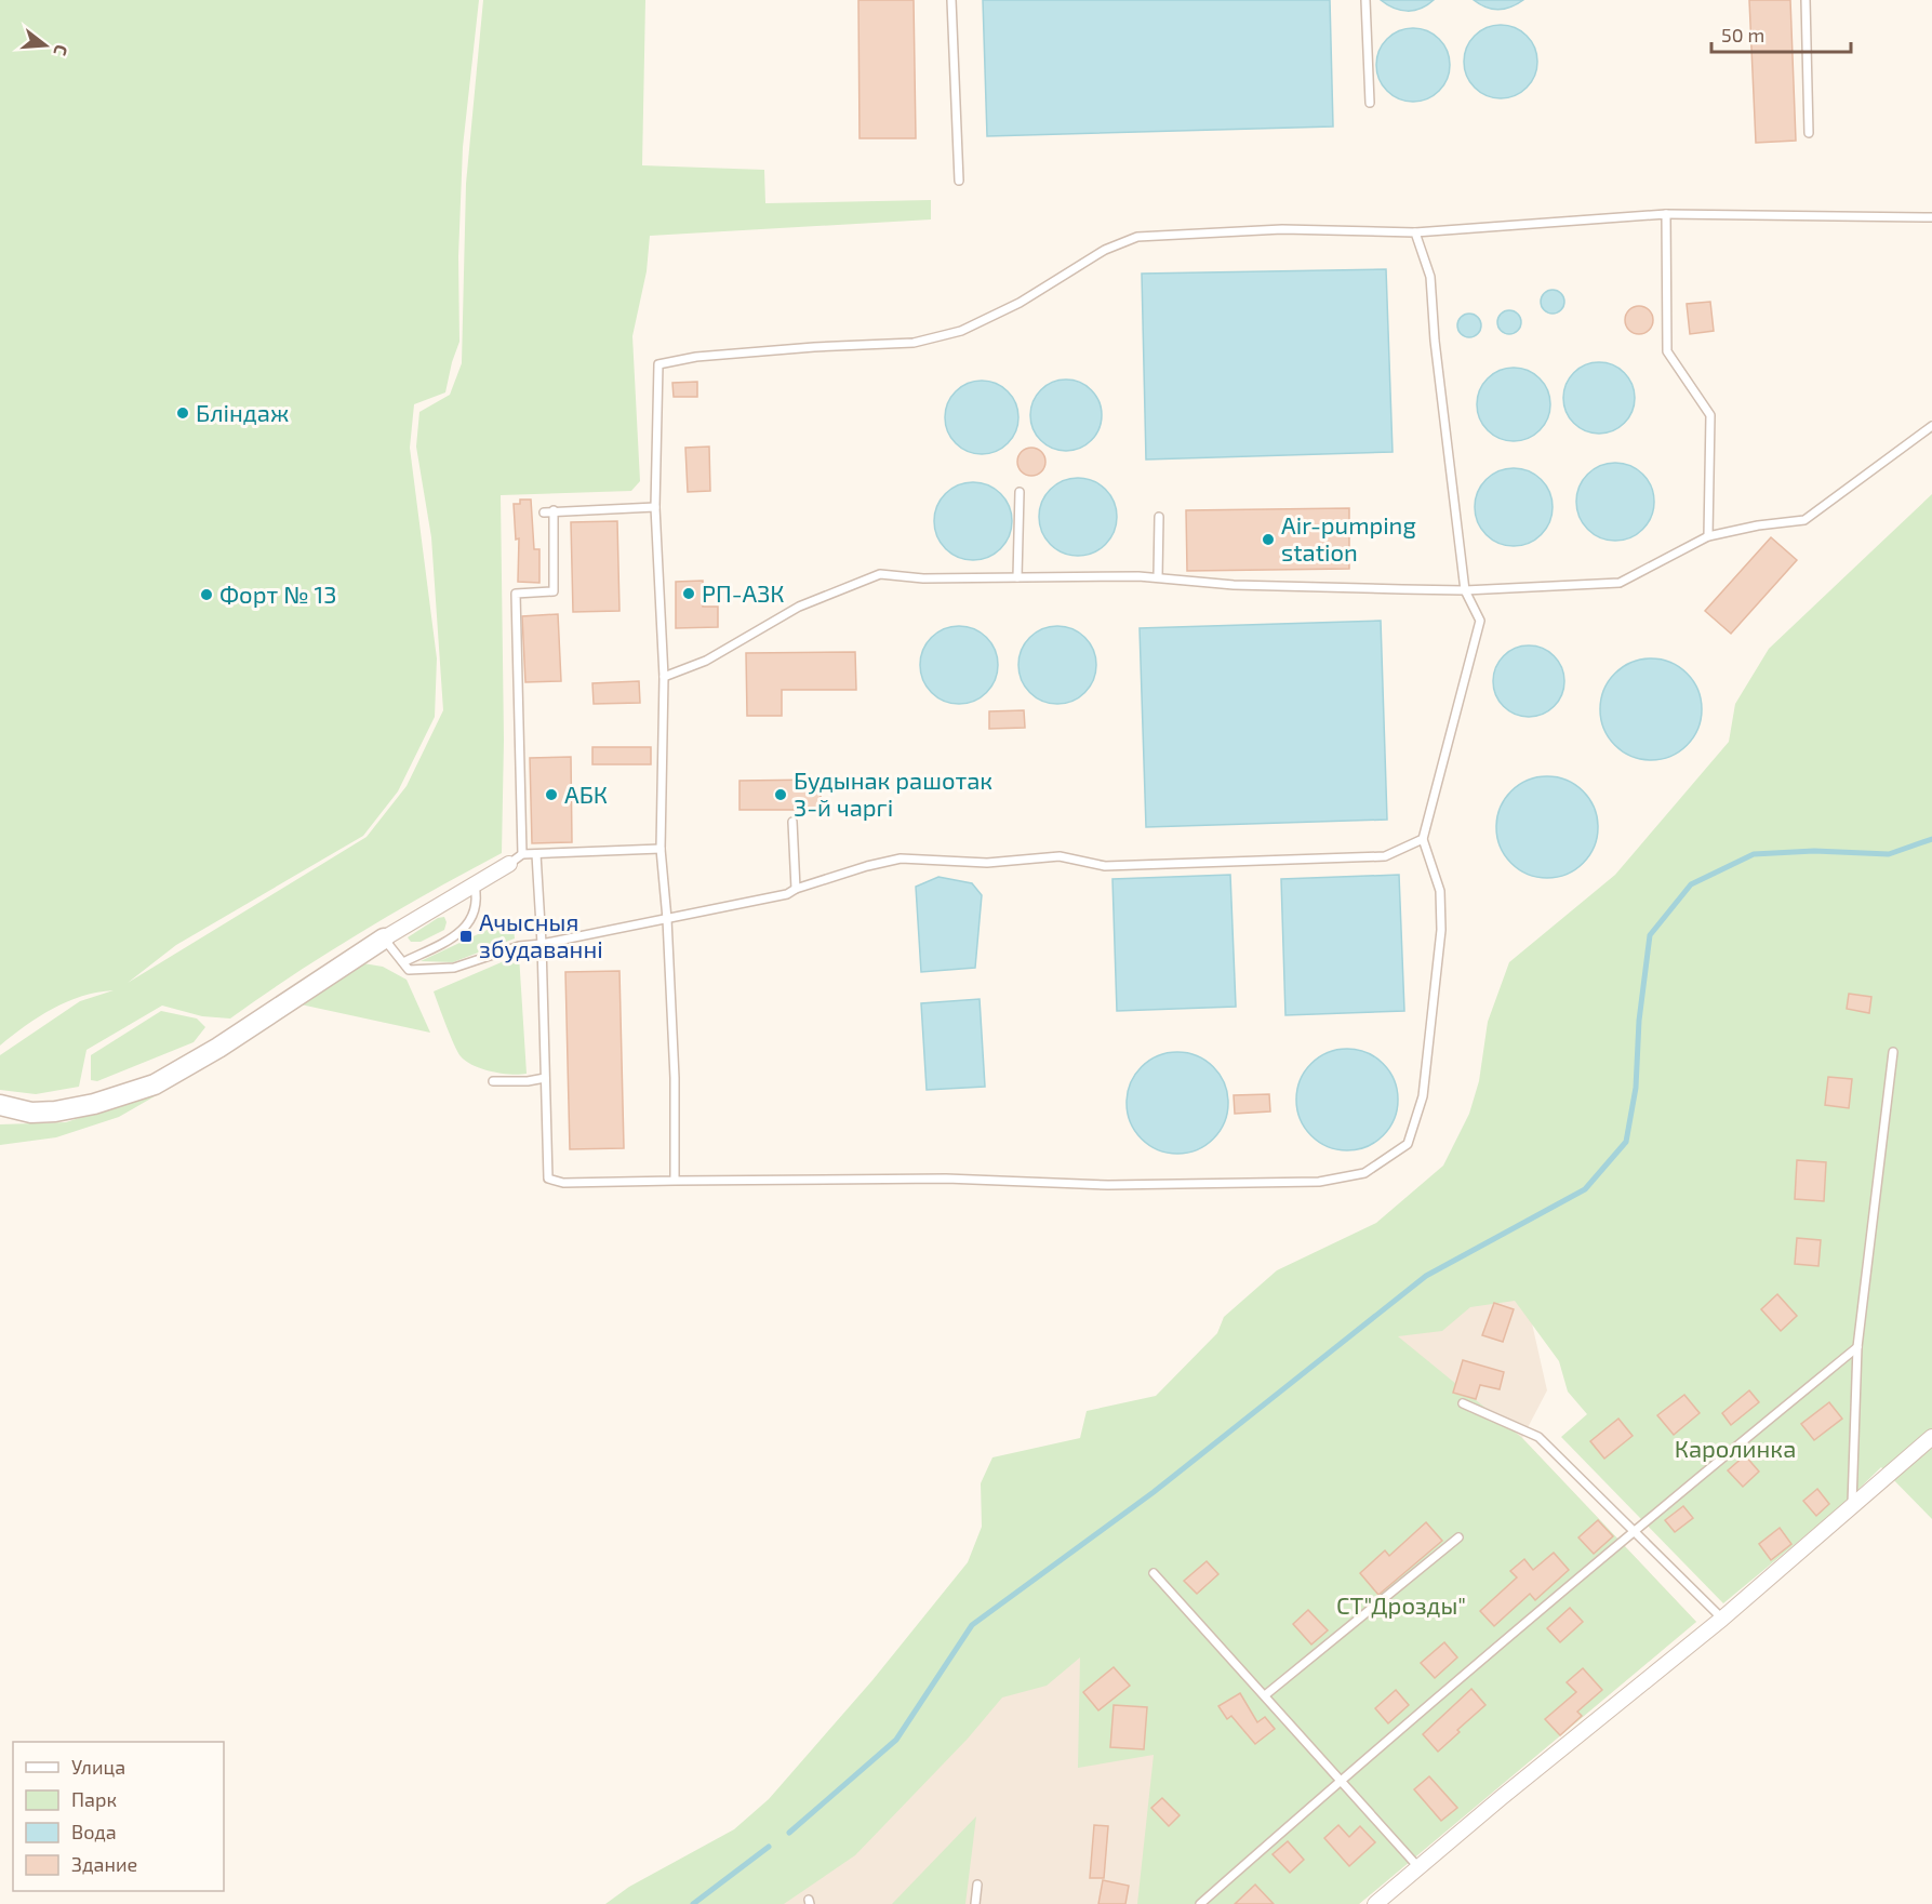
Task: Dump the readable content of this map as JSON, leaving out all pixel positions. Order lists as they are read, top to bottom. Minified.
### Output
{"parks":["Каролинка","СТ\"Дрозды\""],"places":{"other":["Бліндаж","Air-pumping station","РП-АЗК","Форт № 13","АБК","Будынак рашотак 3-й чаргі"],"transit":["Ачысныя збудаванні"]},"legend":["Улица","Парк","Вода","Здание"],"scale_bar":"50 m","north":"right"}
